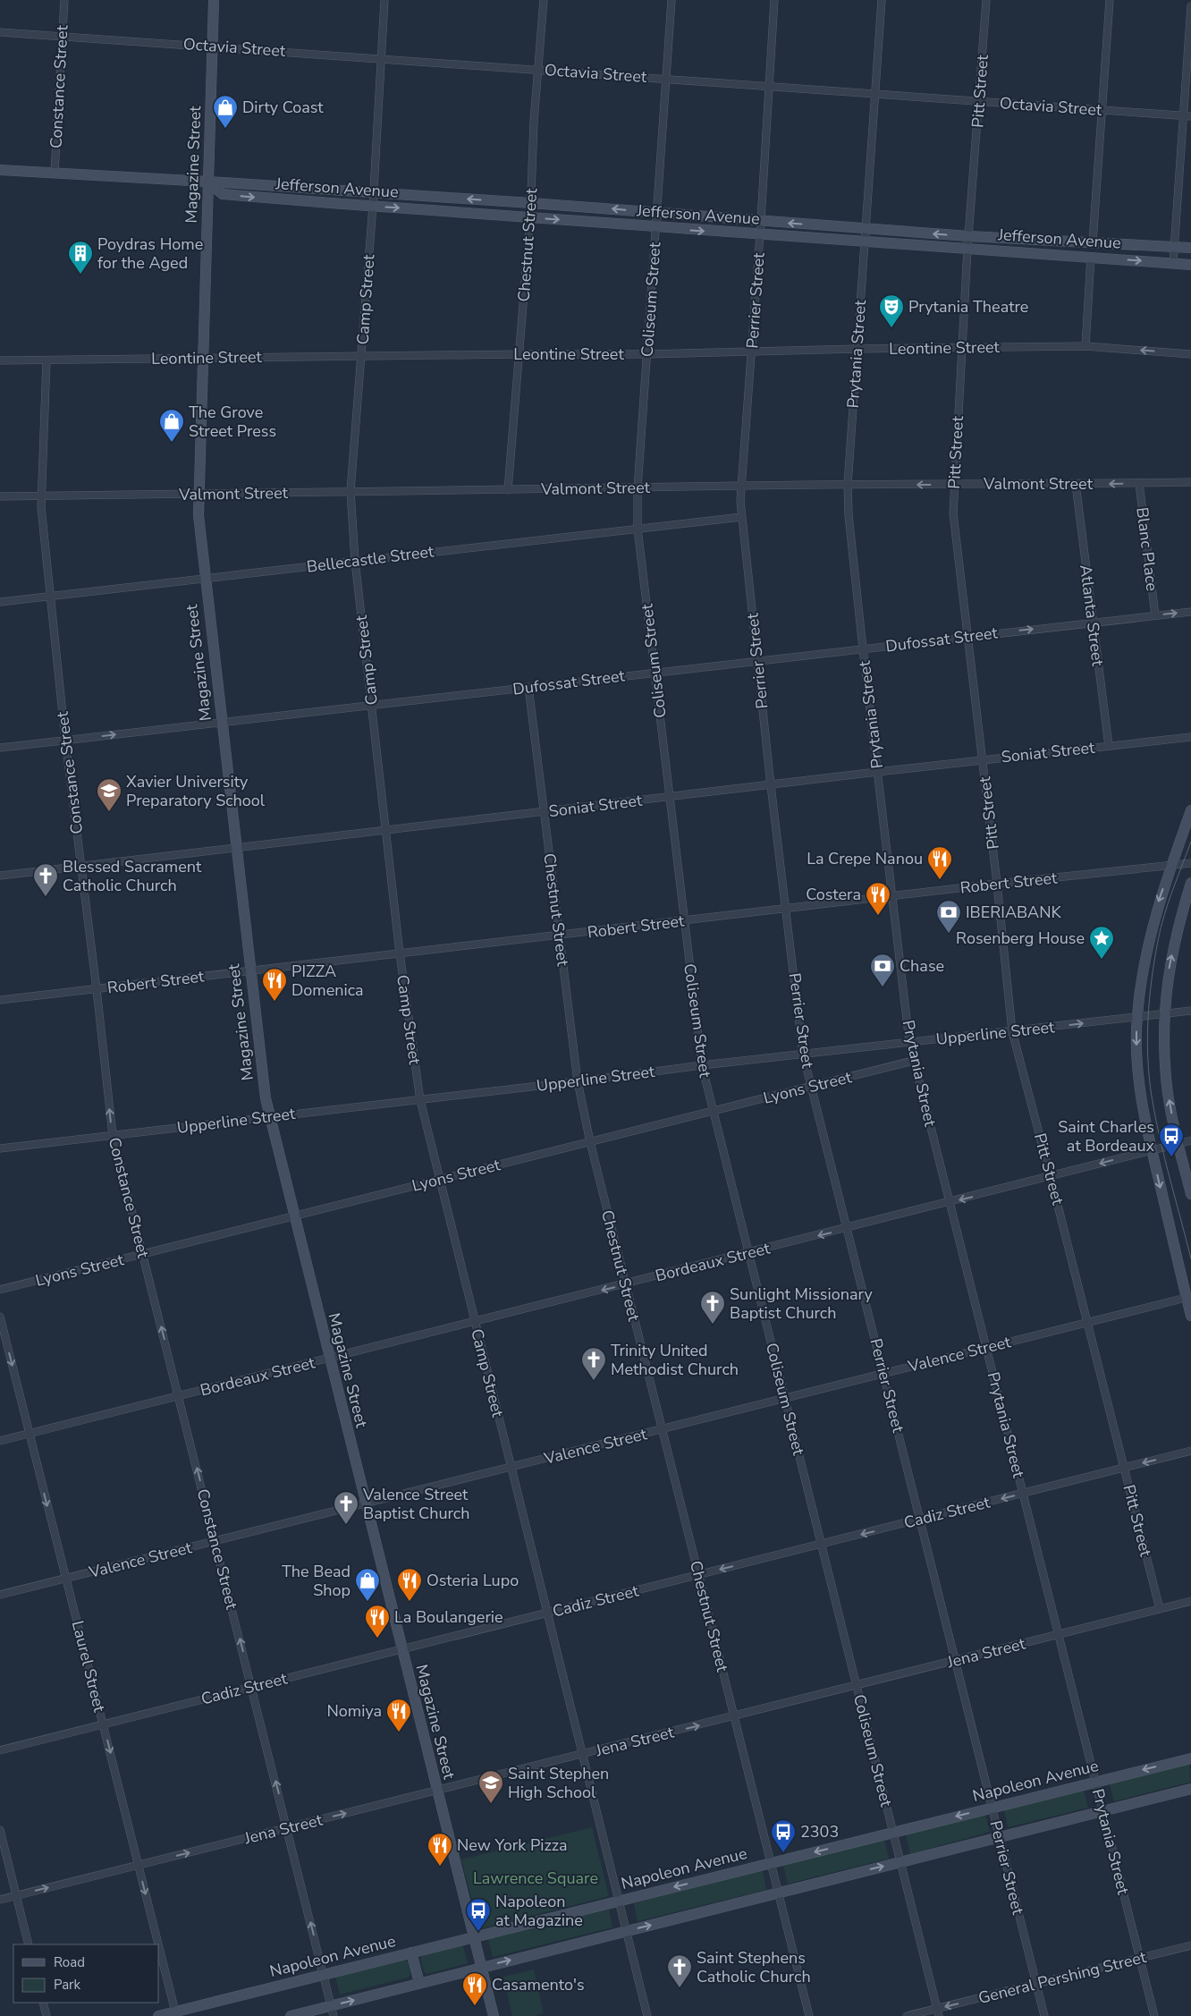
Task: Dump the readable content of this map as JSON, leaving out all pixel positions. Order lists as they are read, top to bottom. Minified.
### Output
{"streets":{"street":["Octavia Street","Constance Street","Pitt Street","Magazine Street","Jefferson Avenue","Chestnut Street","Camp Street","Coliseum Street","Perrier Street","Leontine Street","Prytania Street","Valmont Street","Blanc Place","Bellecastle Street","Atlanta Street","Dufossat Street","Soniat Street","Robert Street","Upperline Street","Lyons Street","Bordeaux Street","Valence Street","Cadiz Street","Jena Street","Laurel Street","Napoleon Avenue","General Pershing Street"]},"crossings":[["Octavia Street","Constance Street"],["Octavia Street","Pitt Street"],["Octavia Street","Magazine Street"],["Octavia Street","Chestnut Street"],["Octavia Street","Camp Street"],["Octavia Street","Coliseum Street"],["Octavia Street","Perrier Street"],["Octavia Street","Prytania Street"],["Constance Street","Jefferson Avenue"],["Constance Street","Leontine Street"],["Constance Street","Valmont Street"],["Constance Street","Bellecastle Street"],["Constance Street","Dufossat Street"],["Constance Street","Soniat Street"],["Constance Street","Robert Street"],["Constance Street","Upperline Street"],["Constance Street","Lyons Street"],["Constance Street","Bordeaux Street"],["Constance Street","Valence Street"],["Constance Street","Cadiz Street"],["Constance Street","Jena Street"],["Constance Street","Napoleon Avenue"],["Pitt Street","Jefferson Avenue"],["Pitt Street","Leontine Street"],["Pitt Street","Valmont Street"],["Pitt Street","Dufossat Street"],["Pitt Street","Soniat Street"],["Pitt Street","Robert Street"],["Pitt Street","Upperline Street"],["Pitt Street","Bordeaux Street"],["Pitt Street","Valence Street"],["Pitt Street","Cadiz Street"],["Pitt Street","Jena Street"],["Magazine Street","Jefferson Avenue"],["Magazine Street","Leontine Street"],["Magazine Street","Valmont Street"],["Magazine Street","Bellecastle Street"],["Magazine Street","Dufossat Street"],["Magazine Street","Soniat Street"],["Magazine Street","Robert Street"],["Magazine Street","Upperline Street"],["Magazine Street","Lyons Street"],["Magazine Street","Bordeaux Street"],["Magazine Street","Valence Street"],["Magazine Street","Cadiz Street"],["Magazine Street","Jena Street"],["Magazine Street","Napoleon Avenue"],["Jefferson Avenue","Chestnut Street"],["Jefferson Avenue","Camp Street"],["Jefferson Avenue","Coliseum Street"],["Jefferson Avenue","Perrier Street"],["Jefferson Avenue","Prytania Street"],["Chestnut Street","Leontine Street"],["Chestnut Street","Valmont Street"],["Chestnut Street","Dufossat Street"],["Chestnut Street","Soniat Street"],["Chestnut Street","Robert Street"],["Chestnut Street","Upperline Street"],["Chestnut Street","Lyons Street"],["Chestnut Street","Bordeaux Street"],["Chestnut Street","Valence Street"],["Chestnut Street","Cadiz Street"],["Chestnut Street","Jena Street"],["Chestnut Street","Napoleon Avenue"],["Camp Street","Leontine Street"],["Camp Street","Valmont Street"],["Camp Street","Bellecastle Street"],["Camp Street","Dufossat Street"],["Camp Street","Soniat Street"],["Camp Street","Robert Street"],["Camp Street","Upperline Street"],["Camp Street","Lyons Street"],["Camp Street","Bordeaux Street"],["Camp Street","Valence Street"],["Camp Street","Cadiz Street"],["Camp Street","Jena Street"],["Camp Street","Napoleon Avenue"],["Coliseum Street","Leontine Street"],["Coliseum Street","Valmont Street"],["Coliseum Street","Bellecastle Street"],["Coliseum Street","Dufossat Street"],["Coliseum Street","Soniat Street"],["Coliseum Street","Robert Street"],["Coliseum Street","Upperline Street"],["Coliseum Street","Lyons Street"],["Coliseum Street","Bordeaux Street"],["Coliseum Street","Valence Street"],["Coliseum Street","Cadiz Street"],["Coliseum Street","Jena Street"],["Coliseum Street","Napoleon Avenue"],["Coliseum Street","General Pershing Street"],["Perrier Street","Leontine Street"],["Perrier Street","Valmont Street"],["Perrier Street","Bellecastle Street"],["Perrier Street","Dufossat Street"],["Perrier Street","Soniat Street"],["Perrier Street","Robert Street"],["Perrier Street","Upperline Street"],["Perrier Street","Lyons Street"],["Perrier Street","Bordeaux Street"],["Perrier Street","Valence Street"],["Perrier Street","Cadiz Street"],["Perrier Street","Jena Street"],["Perrier Street","Napoleon Avenue"],["Perrier Street","General Pershing Street"],["Leontine Street","Prytania Street"],["Prytania Street","Valmont Street"],["Prytania Street","Dufossat Street"],["Prytania Street","Soniat Street"],["Prytania Street","Robert Street"],["Prytania Street","Upperline Street"],["Prytania Street","Lyons Street"],["Prytania Street","Bordeaux Street"],["Prytania Street","Valence Street"],["Prytania Street","Cadiz Street"],["Prytania Street","Jena Street"],["Prytania Street","Napoleon Avenue"],["Prytania Street","General Pershing Street"],["Valmont Street","Blanc Place"],["Valmont Street","Atlanta Street"],["Blanc Place","Dufossat Street"],["Atlanta Street","Dufossat Street"],["Atlanta Street","Soniat Street"],["Bordeaux Street","Laurel Street"],["Valence Street","Laurel Street"],["Cadiz Street","Laurel Street"],["Jena Street","Laurel Street"],["Laurel Street","Napoleon Avenue"]],"one_way":["Constance Street","Bordeaux Street","Jena Street","Laurel Street"],"parks":["Lawrence Square"],"places":{"shop":["Dirty Coast","The Grove Street Press","The Bead Shop"],"building":["Poydras Home for the Aged"],"theatre":["Prytania Theatre"],"school or university":["Xavier University Preparatory School","Saint Stephen High School"],"restaurant":["La Crepe Nanou","Costera","PIZZA Domenica","Osteria Lupo","La Boulangerie","Nomiya","New York Pizza","Casamento's"],"church":["Blessed Sacrament Catholic Church","Sunlight Missionary Baptist Church","Trinity United Methodist Church","Valence Street Baptist Church","Saint Stephens Catholic Church"],"bank":["IBERIABANK","Chase"],"place":["Rosenberg House"],"bus stop":["Saint Charles at Bordeaux","2303","Napoleon at Magazine"]},"legend":["Road","Park"]}
